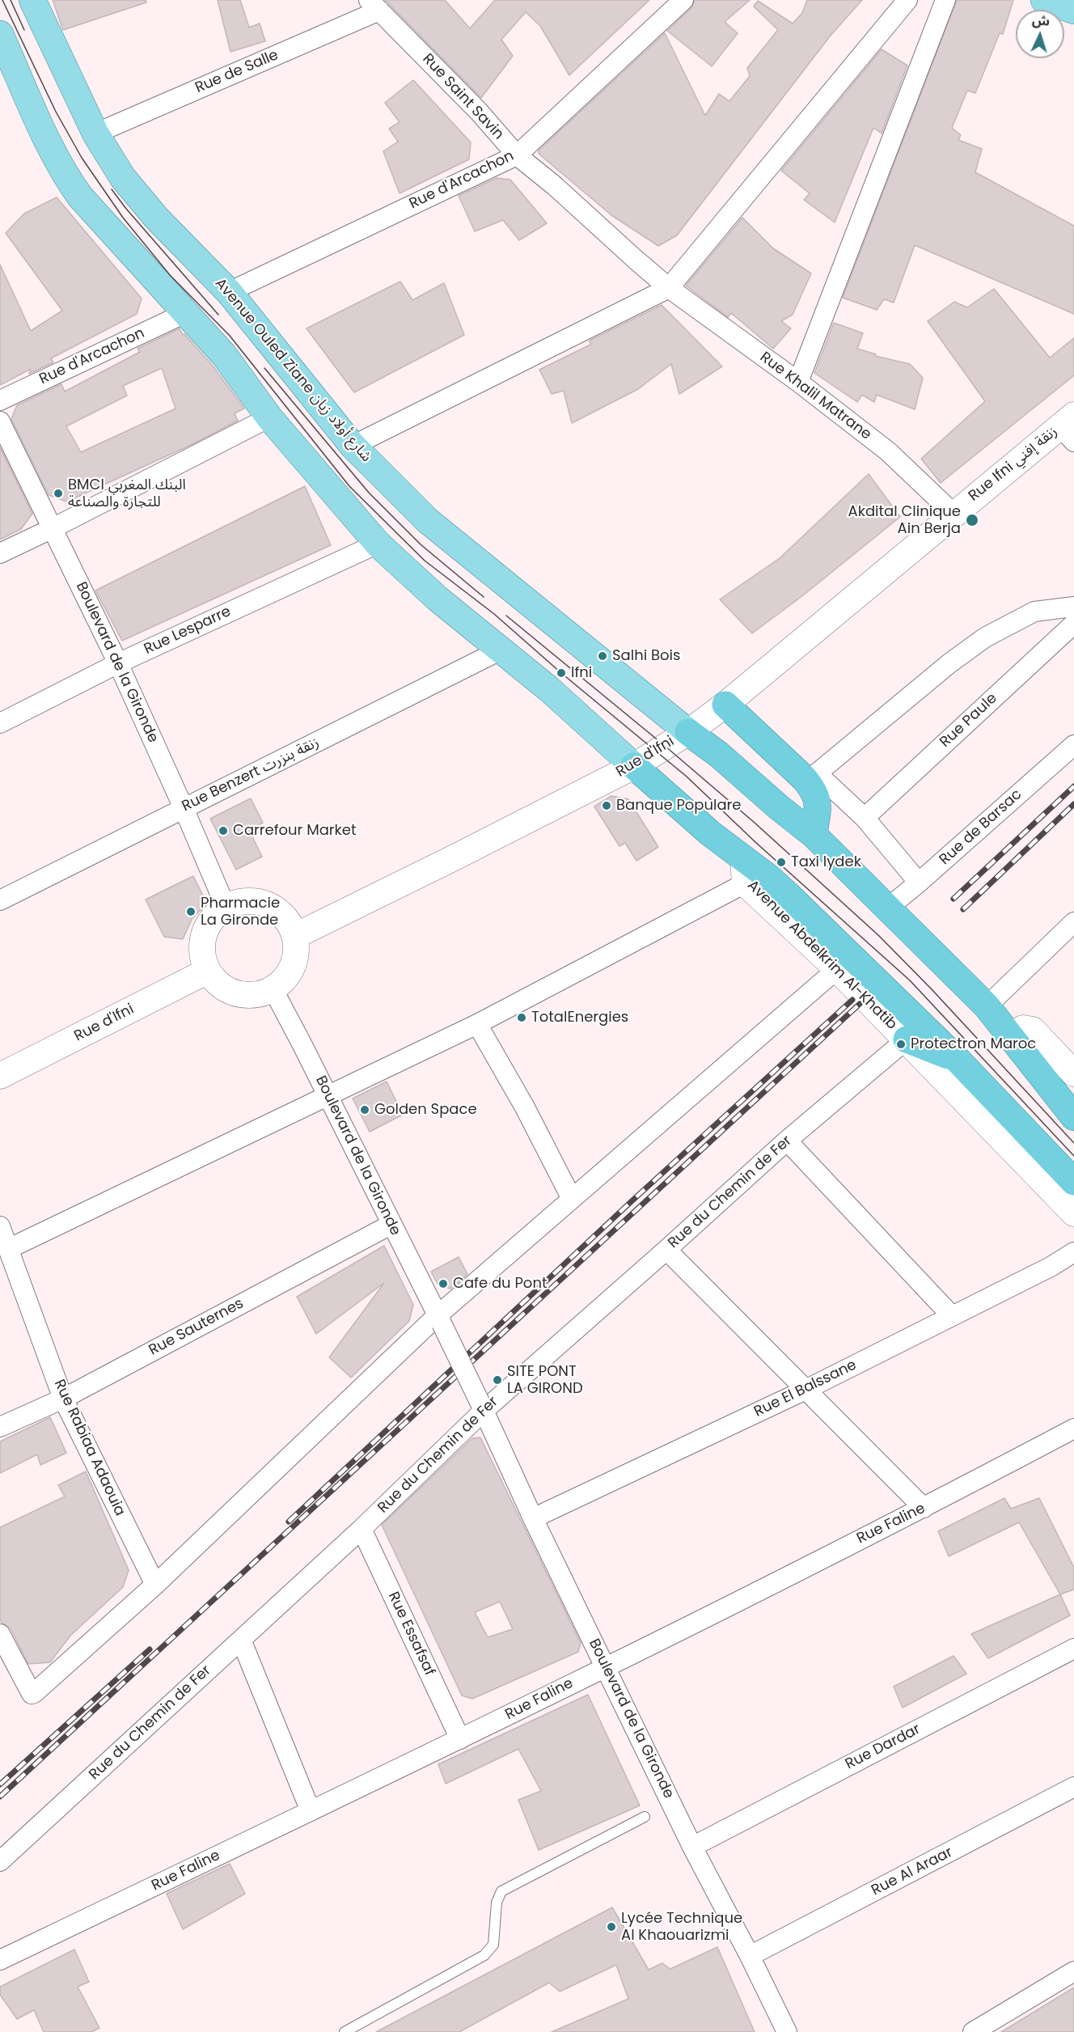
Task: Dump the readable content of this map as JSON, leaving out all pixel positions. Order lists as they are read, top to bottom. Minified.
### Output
{"streets":{"highway":["Avenue Ouled Ziane شارع أولاد زيان"],"street":["Rue de Salle","Rue Saint Savin","Rue d'Arcachon","Rue Khalil Matrane","Rue Ifni زنقة إفني","Rue Lesparre","Boulevard de la Gironde","Rue Paule","Rue d'Ifni","Rue Benzert زنقة بنزرت","Rue de Barsac","Avenue Abdelkrim Al-Khatib","Rue du Chemin de Fer","Rue Sauternes","Rue El Balssane","Rue Rabiaa Adaouia","Rue Faline","Rue Essafsaf","Rue Dardar","Rue Al Araar"]},"crossings":[["Rue de Salle","Rue Saint Savin"],["Rue de Salle","Avenue Ouled Ziane شارع أولاد زيان"],["Rue Saint Savin","Rue d'Arcachon"],["Rue Saint Savin","Rue Khalil Matrane"],["Rue d'Arcachon","Avenue Ouled Ziane شارع أولاد زيان"],["Avenue Ouled Ziane شارع أولاد زيان","Rue d'Ifni"],["Avenue Ouled Ziane شارع أولاد زيان","Rue de Barsac"],["Rue Khalil Matrane","Rue Ifni زنقة إفني"],["Rue Khalil Matrane","Rue d'Ifni"],["Rue Ifni زنقة إفني","Rue d'Ifni"],["Rue Lesparre","Boulevard de la Gironde"],["Boulevard de la Gironde","Rue d'Ifni"],["Boulevard de la Gironde","Rue Benzert زنقة بنزرت"],["Boulevard de la Gironde","Rue du Chemin de Fer"],["Boulevard de la Gironde","Rue Sauternes"],["Boulevard de la Gironde","Rue El Balssane"],["Boulevard de la Gironde","Rue Faline"],["Boulevard de la Gironde","Rue Dardar"],["Boulevard de la Gironde","Rue Al Araar"],["Avenue Abdelkrim Al-Khatib","Rue du Chemin de Fer"],["Rue du Chemin de Fer","Rue Essafsaf"],["Rue Sauternes","Rue Rabiaa Adaouia"],["Rue Faline","Rue Essafsaf"]],"places":["BMCI البنك المغربي للتجارة والصناعة","Akdital Clinique Ain Berja","Salhi Bois","Ifni","Banque Populare","Carrefour Market","Taxi lydek","Pharmacie La Gironde","TotalEnergies","Protectron Maroc","Golden Space","Cafe du Pont","SITE PONT LA GIROND","Lycée Technique Al Khaouarizmi"],"north":"top"}
